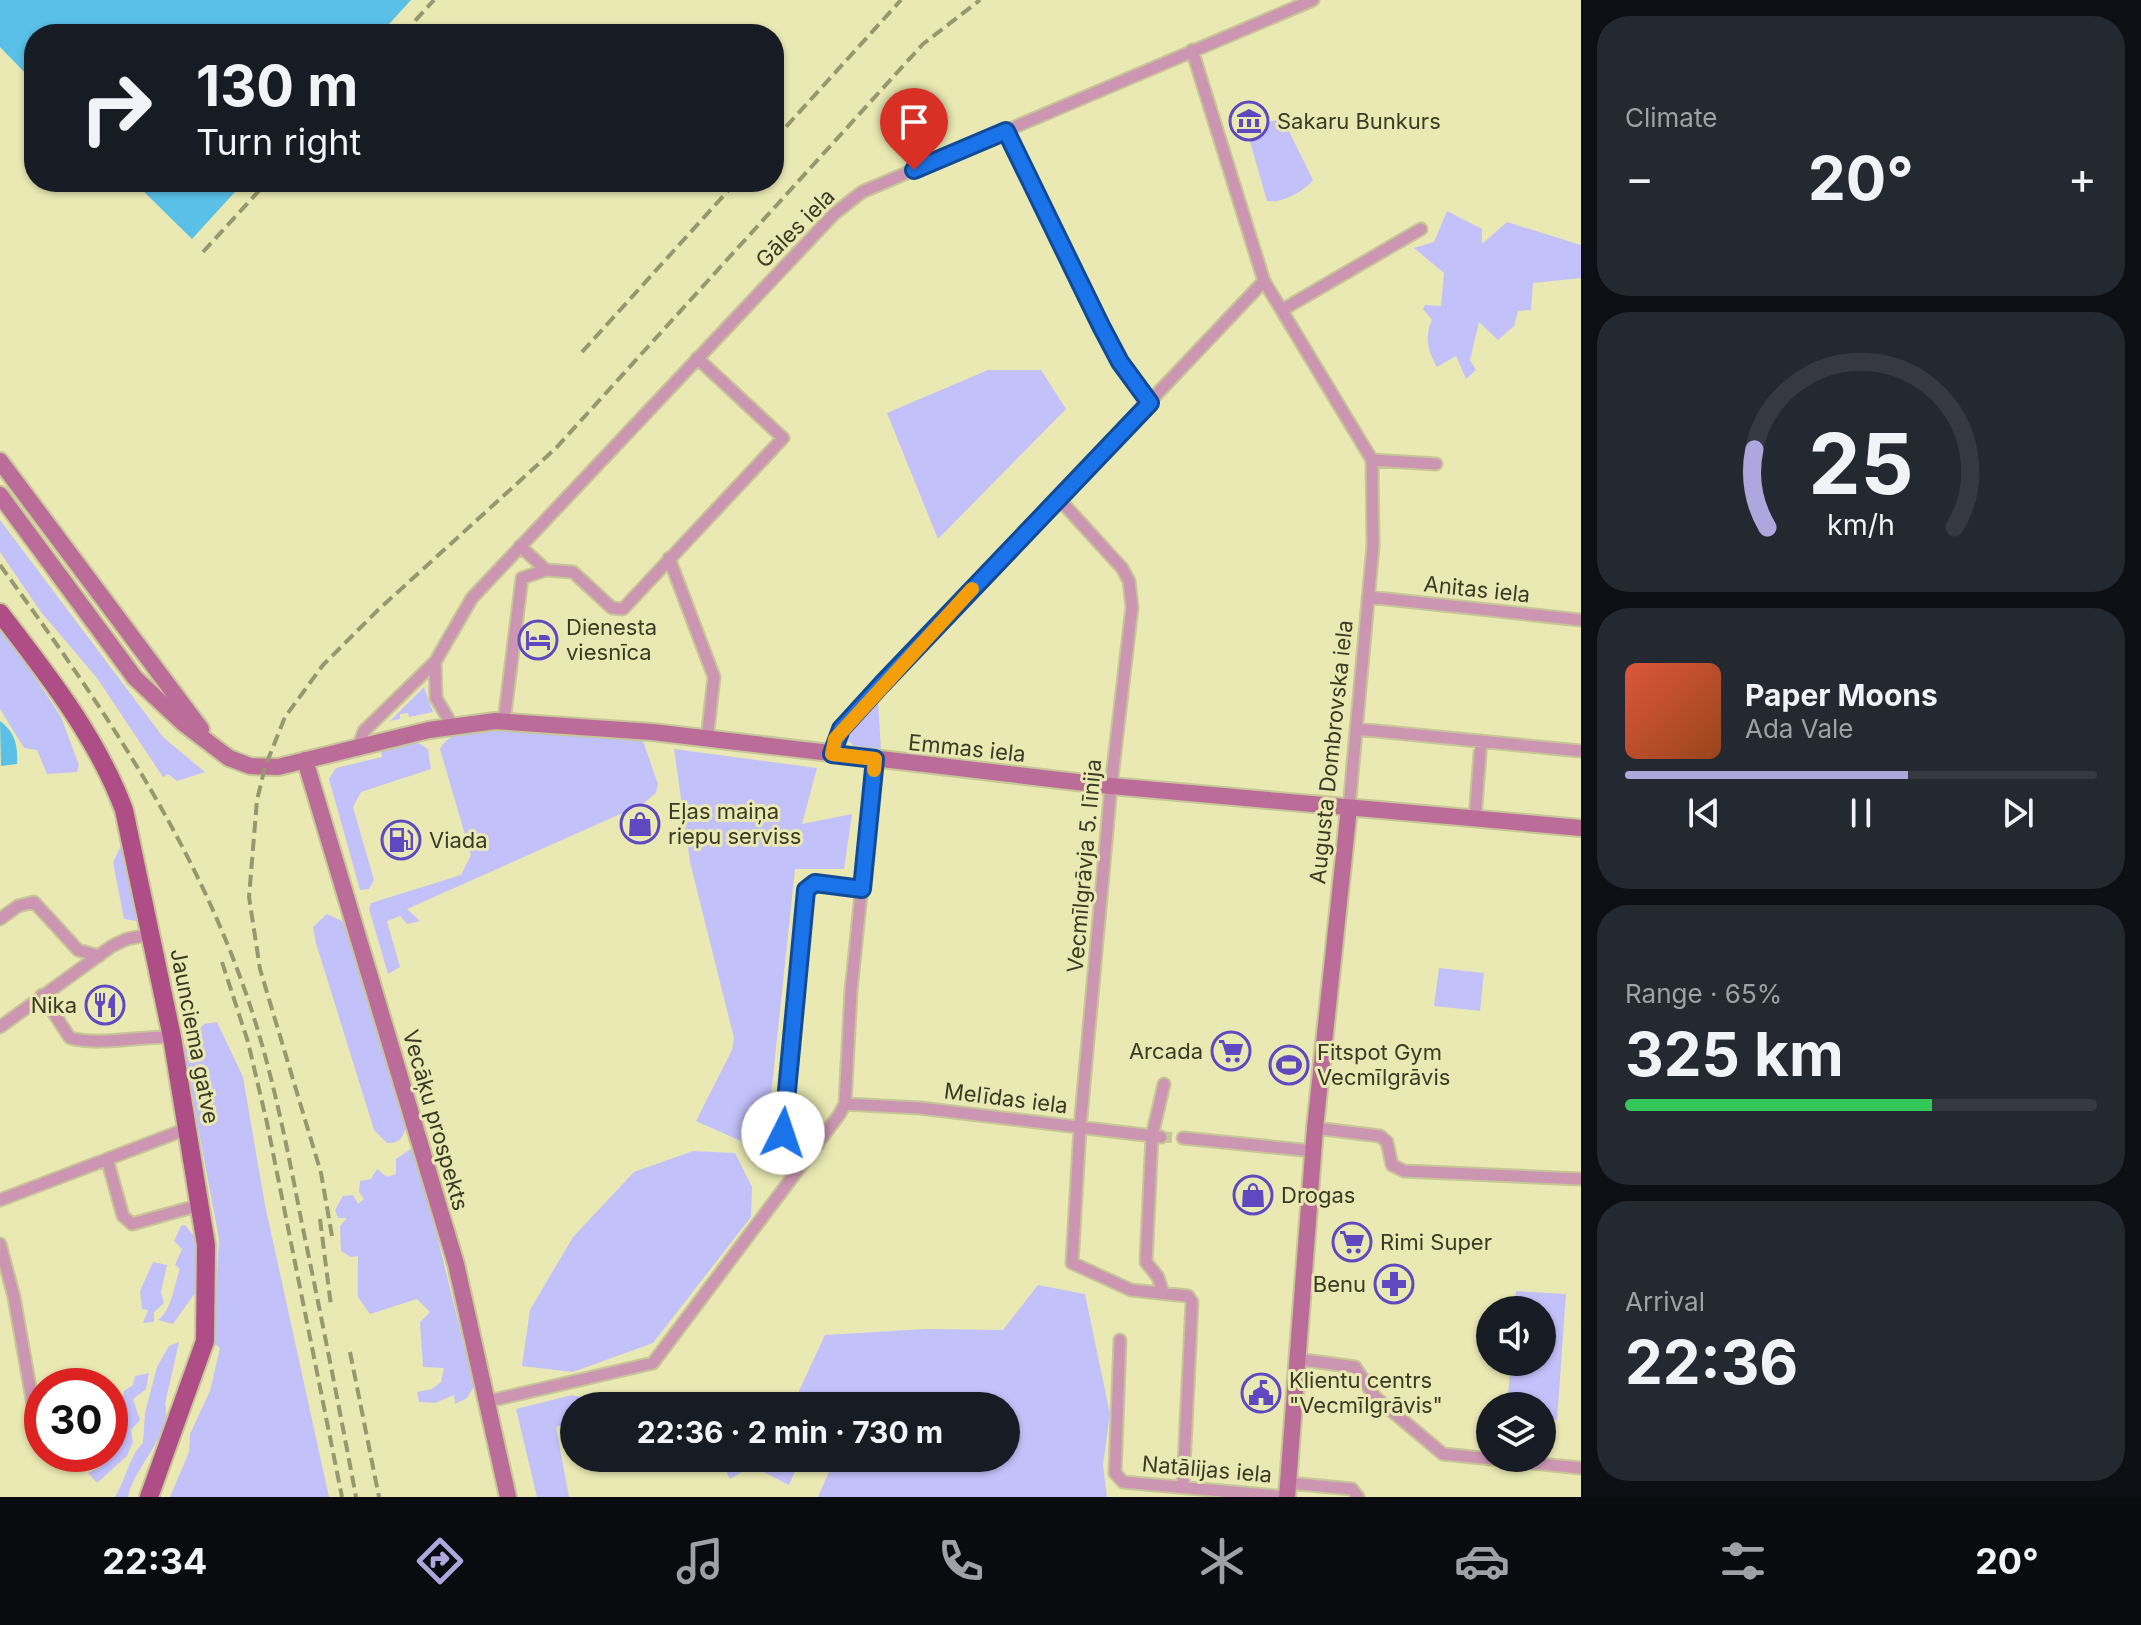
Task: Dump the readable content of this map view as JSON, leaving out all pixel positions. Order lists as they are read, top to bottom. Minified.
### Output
{"streets":{"main road":["Emmas iela","Augusta Dombrovska iela","Jaunciema gatve","Vecāķu prospekts"],"street":["Gāles iela","Anitas iela","Vecmīlgrāvja 5. līnija","Melīdas iela","Natālijas iela"]},"crossings":[["Gāles iela","Emmas iela"],["Anitas iela","Augusta Dombrovska iela"],["Emmas iela","Augusta Dombrovska iela"],["Emmas iela","Vecmīlgrāvja 5. līnija"],["Emmas iela","Vecāķu prospekts"],["Augusta Dombrovska iela","Natālijas iela"],["Vecmīlgrāvja 5. līnija","Melīdas iela"]],"places":{"museum":["Sakaru Bunkurs"],"hotel":["Dienesta viesnīca"],"shop":["Eļas maiņa riepu serviss","Drogas"],"fuel station":["Viada"],"restaurant":["Nika"],"supermarket":["Arcada","Rimi Super"],"sports":["Fitspot Gym Vecmīlgrāvis"],"pharmacy":["Benu"],"public building":["Klientu centrs \"Vecmīlgrāvis\""]},"page":{"tile":["Climate",["Range · 65%","325 km"],["Arrival","22:36"]],"turn":["130 m","Turn right"],"heat":["−","20°","+"],"song":["Paper Moons","Ada Vale"],"limit":"30","trip":"22:36 · 2 min · 730 m","tabs":["22:34","20°"],"gauge":["25","km/h"]}}
